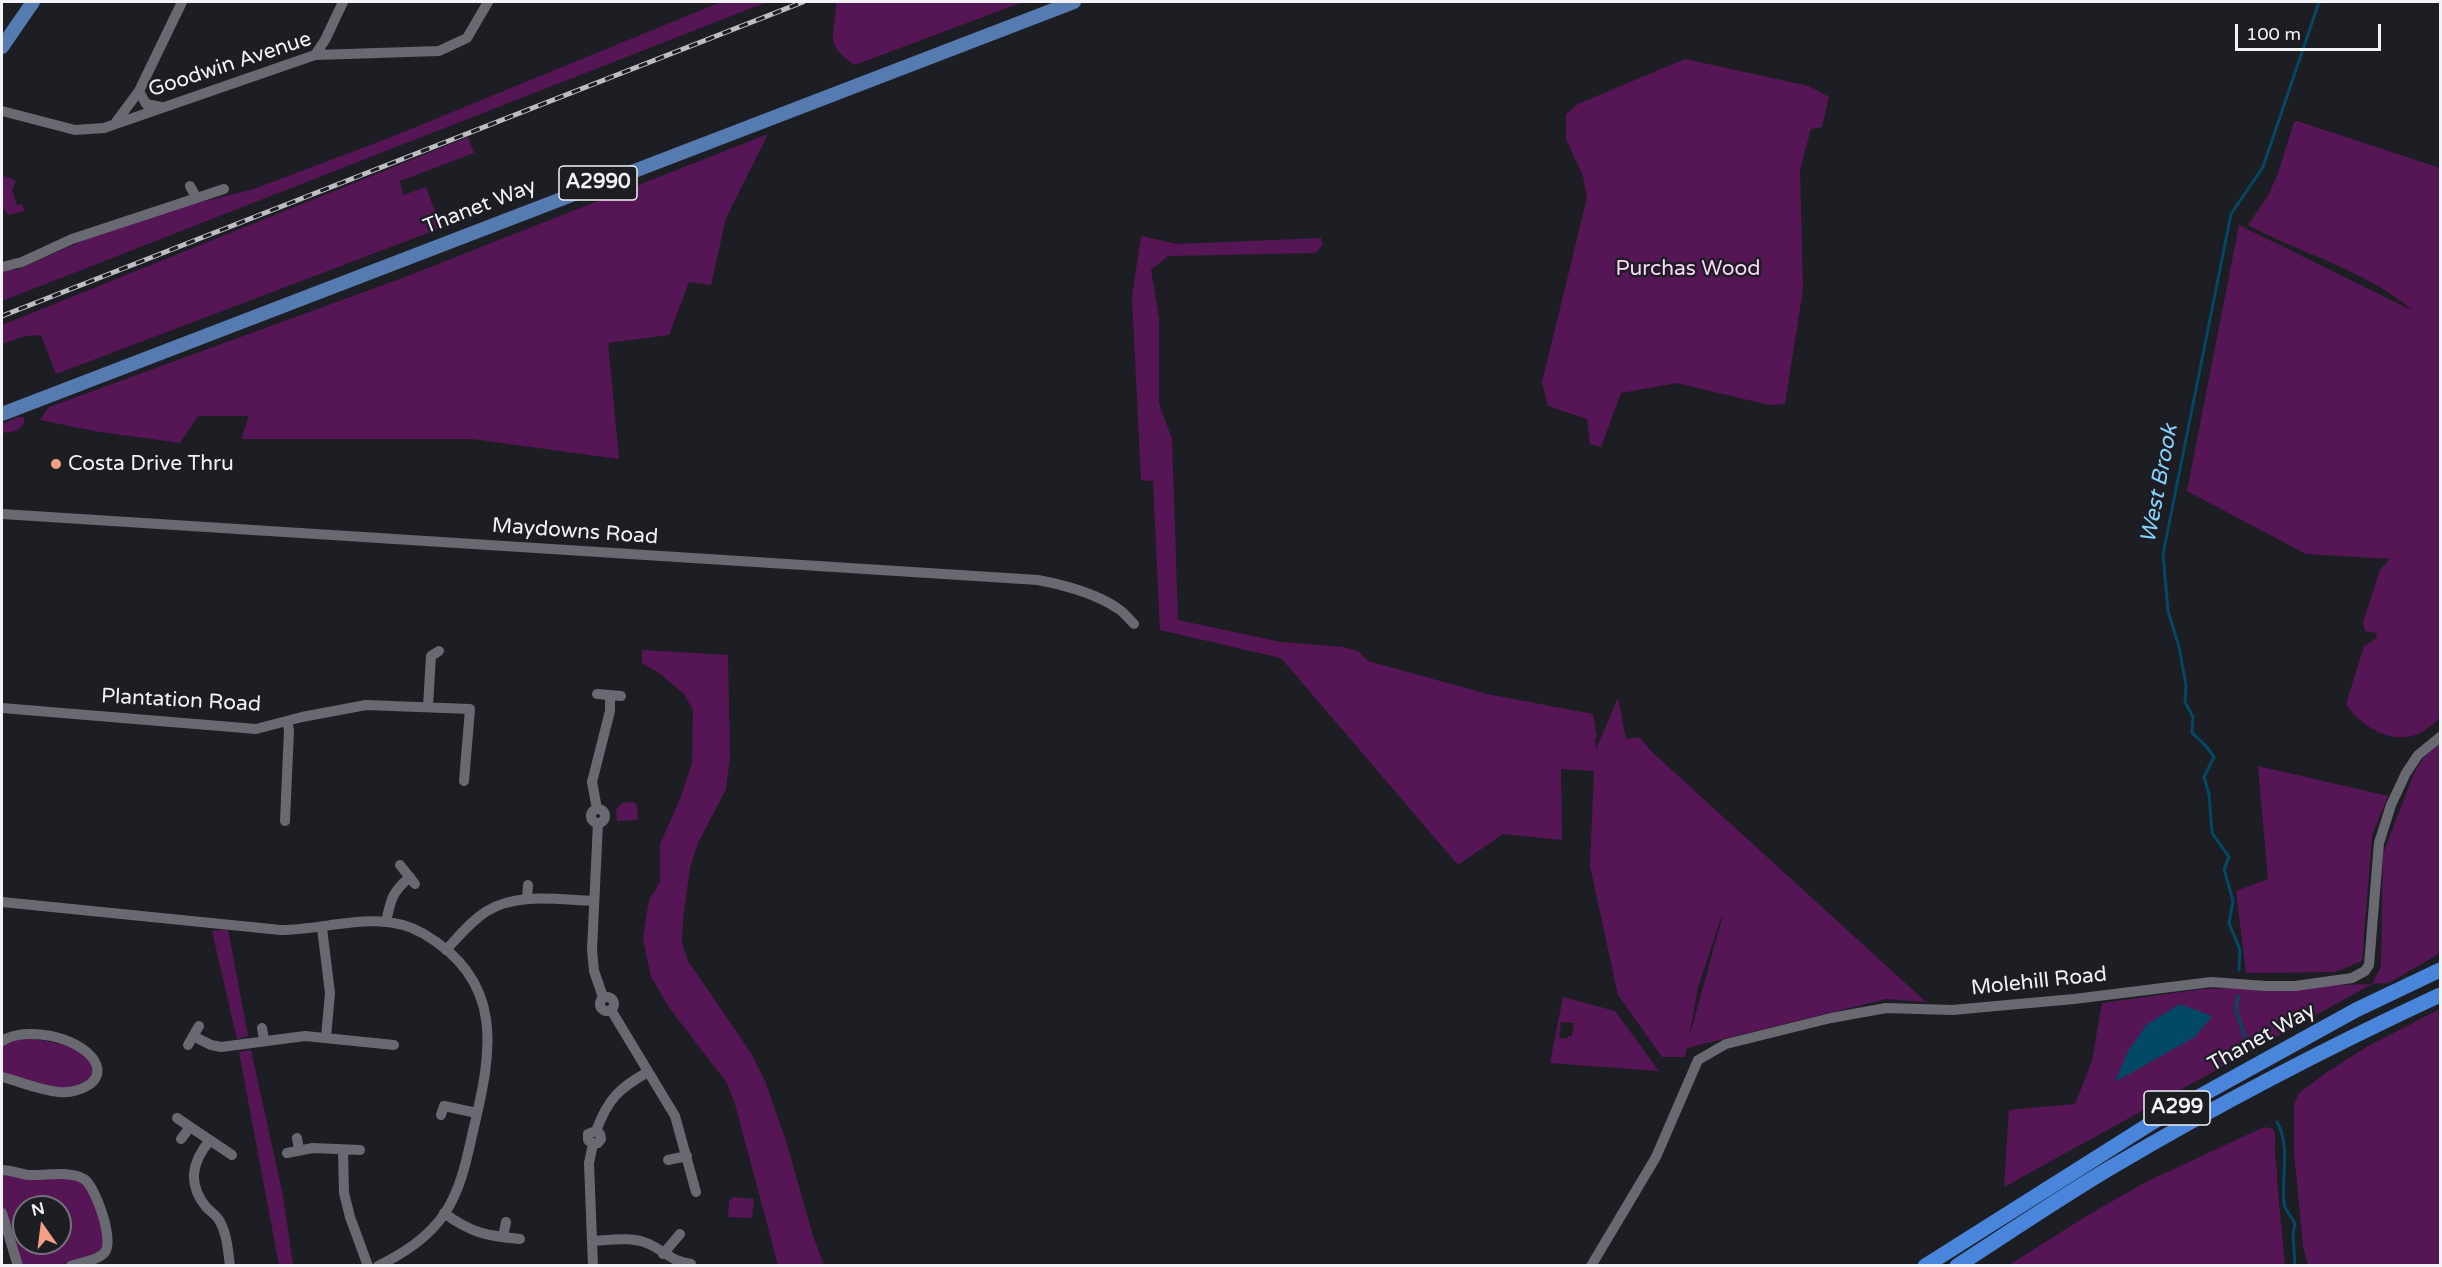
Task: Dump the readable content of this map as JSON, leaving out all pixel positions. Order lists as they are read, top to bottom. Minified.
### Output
{"streets":{"highway":["Thanet Way","A299"],"main road":["A2990"],"street":["Goodwin Avenue","Maydowns Road","Plantation Road","Molehill Road"]},"water":["West Brook"],"parks":["Purchas Wood"],"places":["Costa Drive Thru"],"scale_bar":"100 m","north":"top"}
